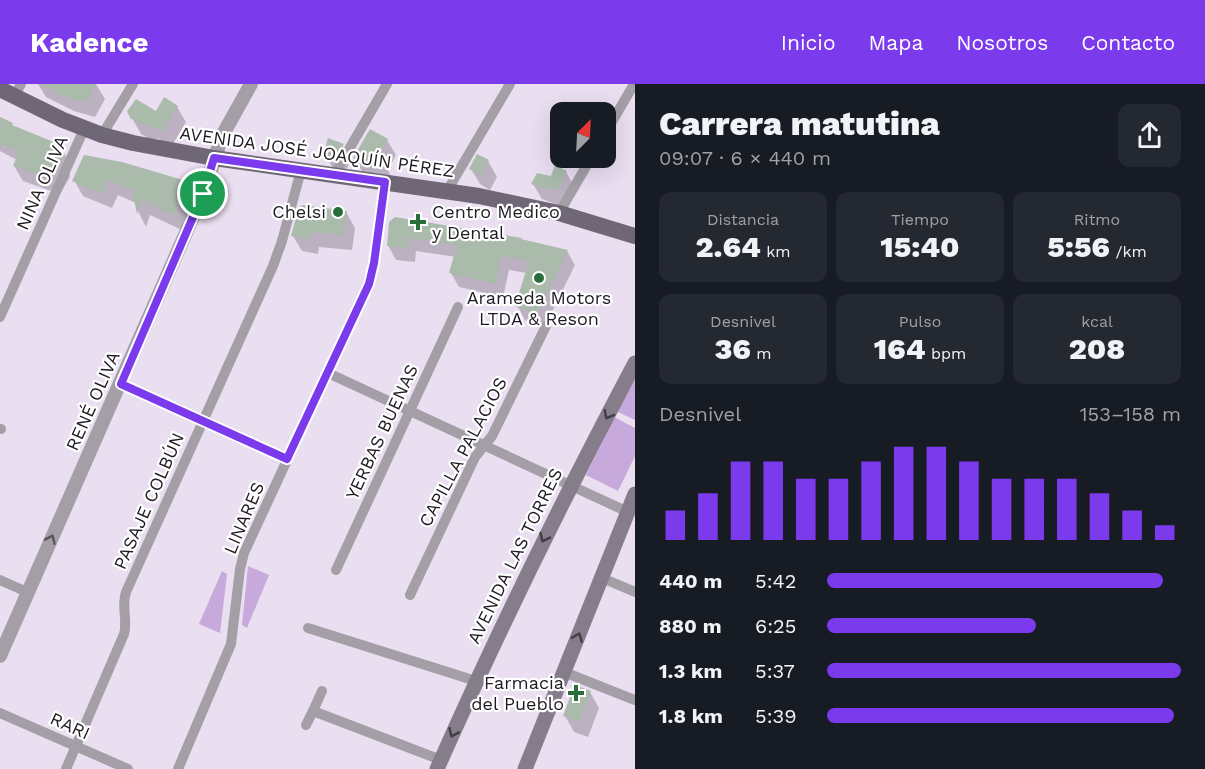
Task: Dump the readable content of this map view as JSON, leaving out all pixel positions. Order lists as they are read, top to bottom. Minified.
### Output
{"streets":{"main road":["AVENIDA JOSÉ JOAQUÍN PÉREZ","AVENIDA LAS TORRES"],"street":["NINA OLIVA","RENÉ OLIVA","YERBAS BUENAS","CAPILLA PALACIOS","PASAJE COLBÚN","LINARES","RARI"]},"crossings":[["AVENIDA JOSÉ JOAQUÍN PÉREZ","NINA OLIVA"],["AVENIDA JOSÉ JOAQUÍN PÉREZ","RENÉ OLIVA"],["AVENIDA JOSÉ JOAQUÍN PÉREZ","PASAJE COLBÚN"],["AVENIDA JOSÉ JOAQUÍN PÉREZ","LINARES"],["PASAJE COLBÚN","RARI"]],"one_way":["RENÉ OLIVA"],"places":{"other":["Chelsi","Arameda Motors LTDA & Reson"],"health":["Centro Medico y Dental","Farmacia del Pueblo"]},"north":"top right","page":{"header":"Kadence","nav":["Inicio","Mapa","Nosotros","Contacto"],"heading":["Carrera matutina","09:07 · 6 × 440 m"],"stats":[["Distancia","2.64 km"],["Tiempo","15:40"],["Ritmo","5:56 /km"],["Desnivel","36 m"],["Pulso","164 bpm"],["kcal","208"]],"chart":["Desnivel","153–158 m"],"list":[{"name":"440 m","note":"5:42"},{"name":"880 m","note":"6:25"},{"name":"1.3 km","note":"5:37"},{"name":"1.8 km","note":"5:39"}]}}
